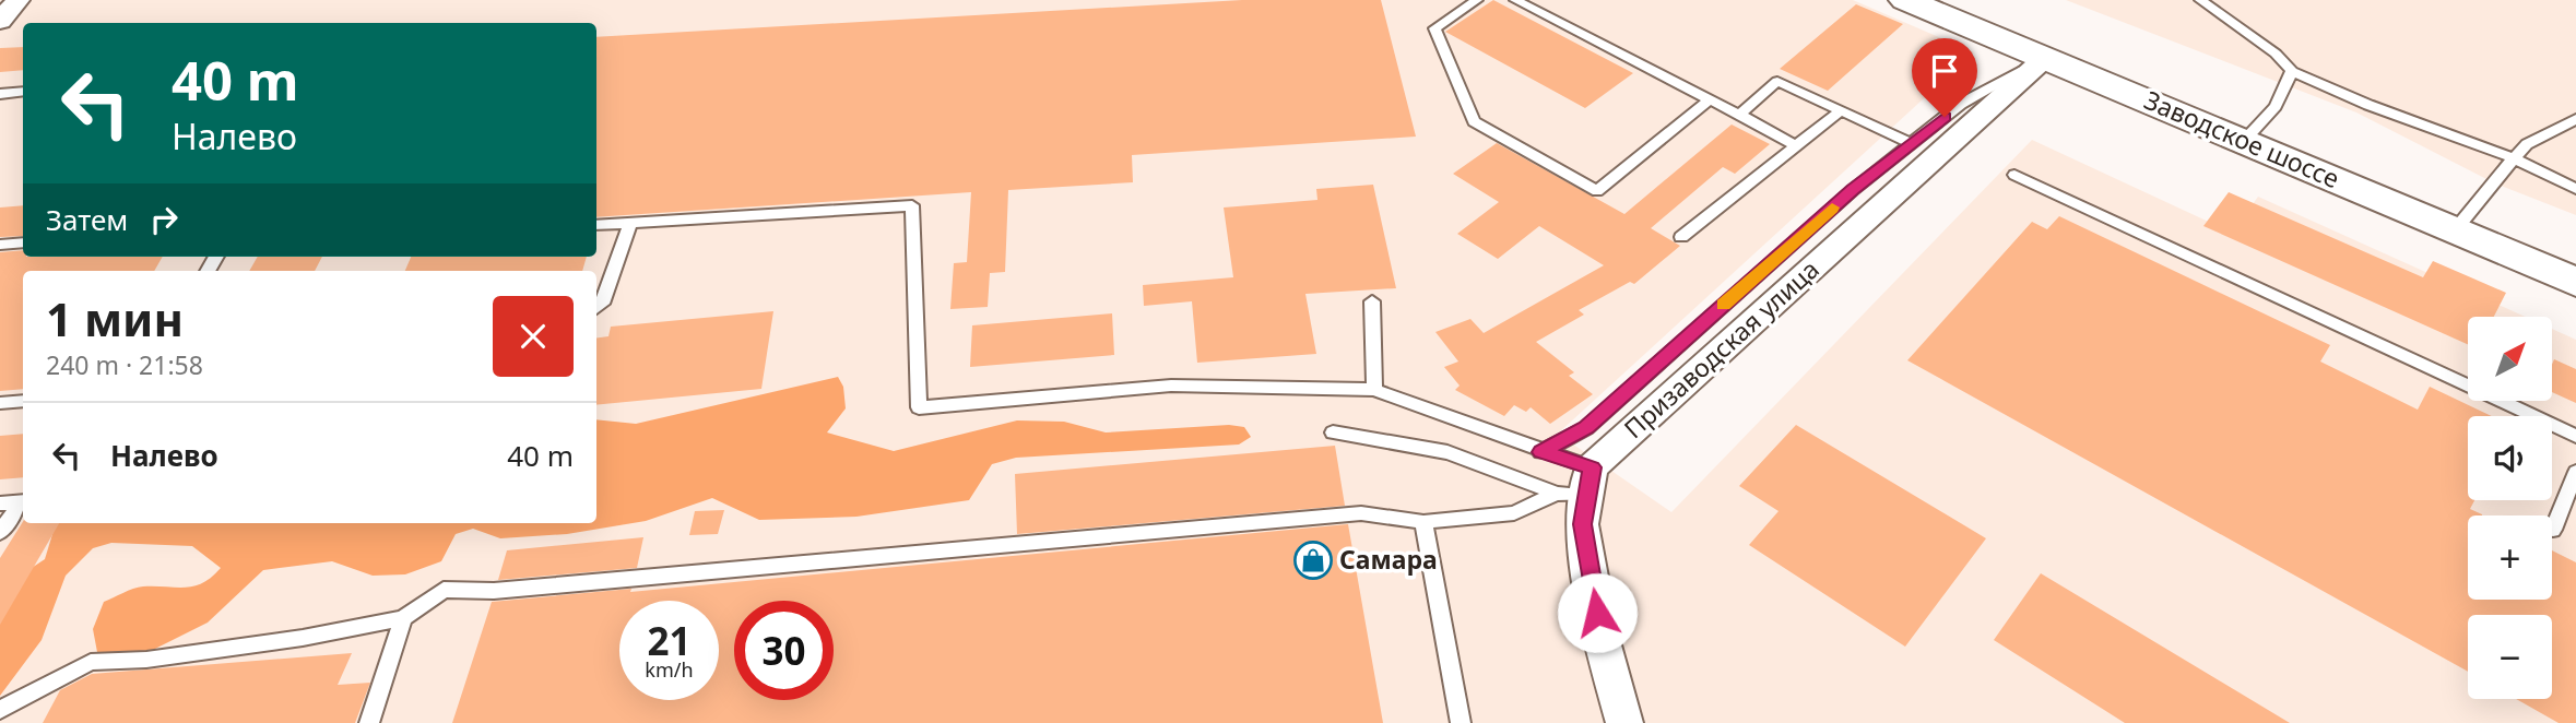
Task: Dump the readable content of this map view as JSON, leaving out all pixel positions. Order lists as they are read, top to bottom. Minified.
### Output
{"streets":{"main road":["Заводское шоссе"],"street":["Призаводская улица"]},"crossings":[["Заводское шоссе","Призаводская улица"]],"places":{"shop":["Самара"]},"north":"top right","page":{"turn":["40 m","Налево"],"then":"Затем","heading":["1 мин","240 m · 21:58"],"map_buttons":["+","−"],"list":[{"name":"Налево","value":"40 m"}],"speed":"21 km/h","limit":"30"}}
